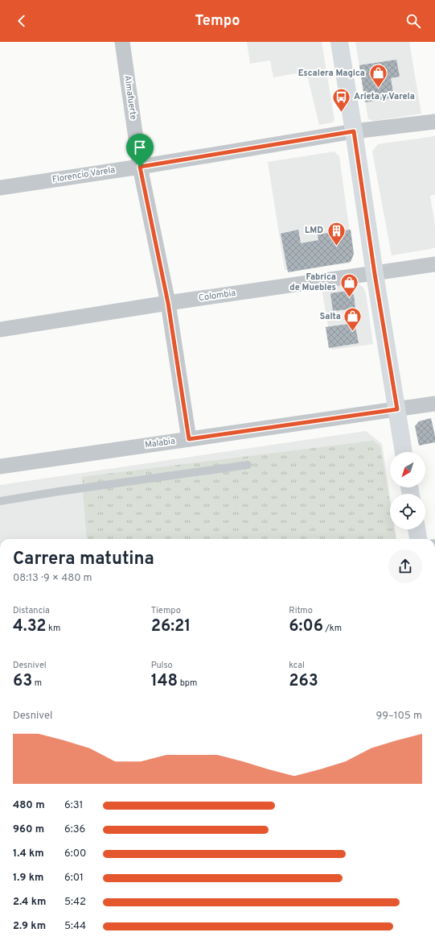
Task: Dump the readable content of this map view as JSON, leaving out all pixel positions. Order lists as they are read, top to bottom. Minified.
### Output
{"streets":{"street":["Almafuerte","Florencio Varela","Colombia","Malabia"]},"crossings":[["Almafuerte","Florencio Varela"],["Almafuerte","Colombia"],["Almafuerte","Malabia"]],"places":{"shop":["Escalera Magica","Fabrica de Muebles","Salta"],"bus stop":["Arieta y Varela"],"building":["LMD"]},"north":"bottom left","page":{"header":"Tempo","heading":["Carrera matutina","08:13 · 9 × 480 m"],"stats":[["Distancia","4.32 km"],["Tiempo","26:21"],["Ritmo","6:06 /km"],["Desnivel","63 m"],["Pulso","148 bpm"],["kcal","263"]],"chart":["Desnivel","99–105 m"],"list":[{"name":"480 m","note":"6:31"},{"name":"960 m","note":"6:36"},{"name":"1.4 km","note":"6:00"},{"name":"1.9 km","note":"6:01"},{"name":"2.4 km","note":"5:42"},{"name":"2.9 km","note":"5:44"}]}}
